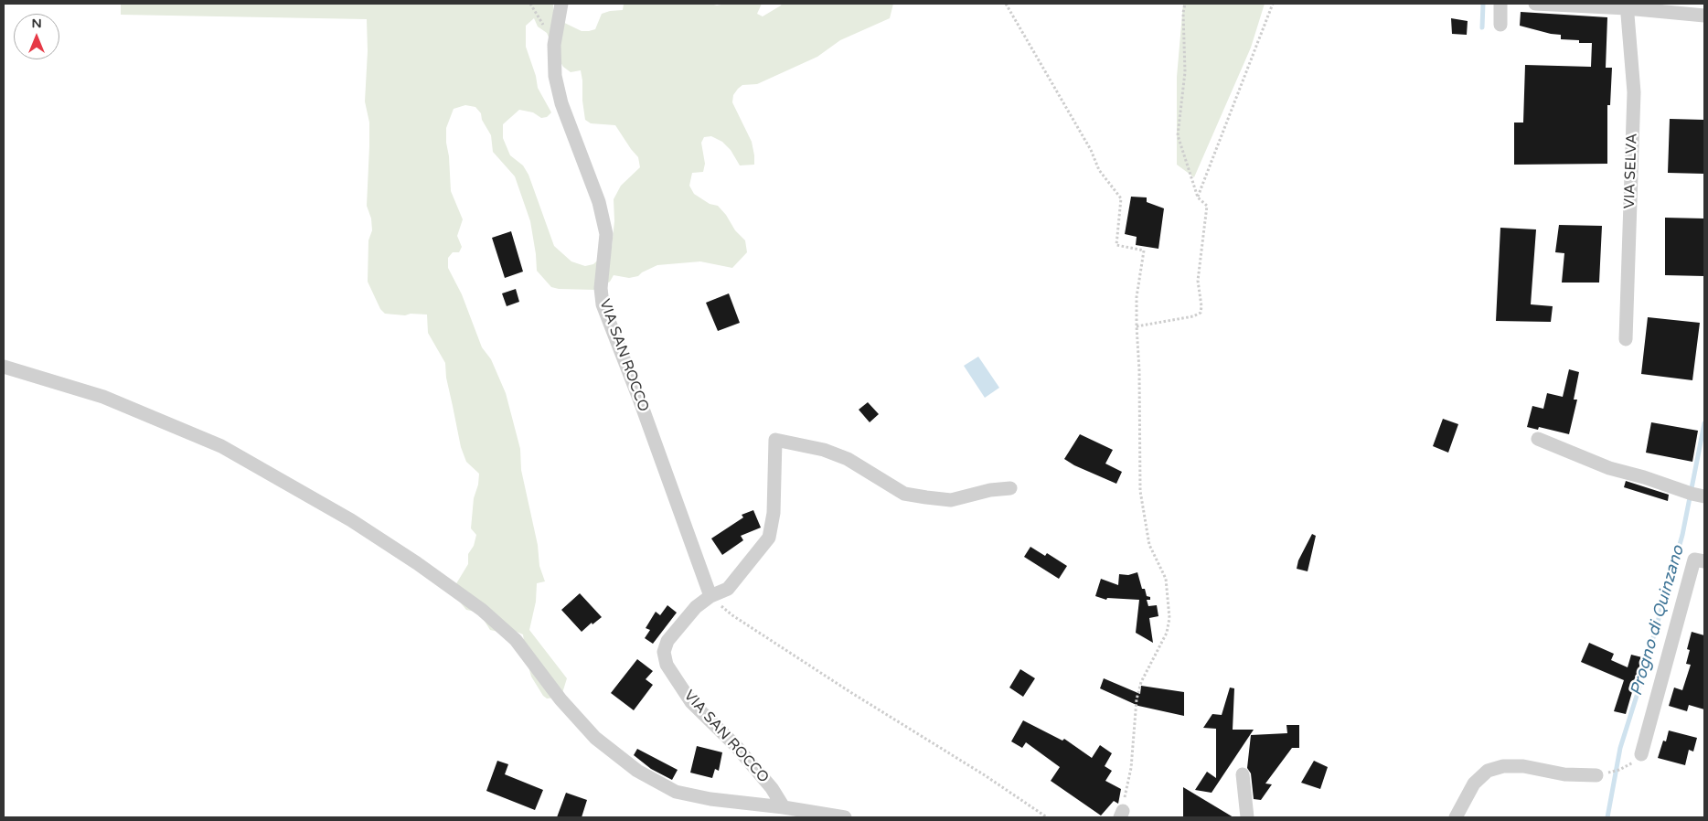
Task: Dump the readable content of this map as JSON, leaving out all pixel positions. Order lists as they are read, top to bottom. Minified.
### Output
{"streets":{"street":["VIA SELVA","VIA SAN ROCCO"]},"water":["Progno di Quinzano"],"north":"top"}
